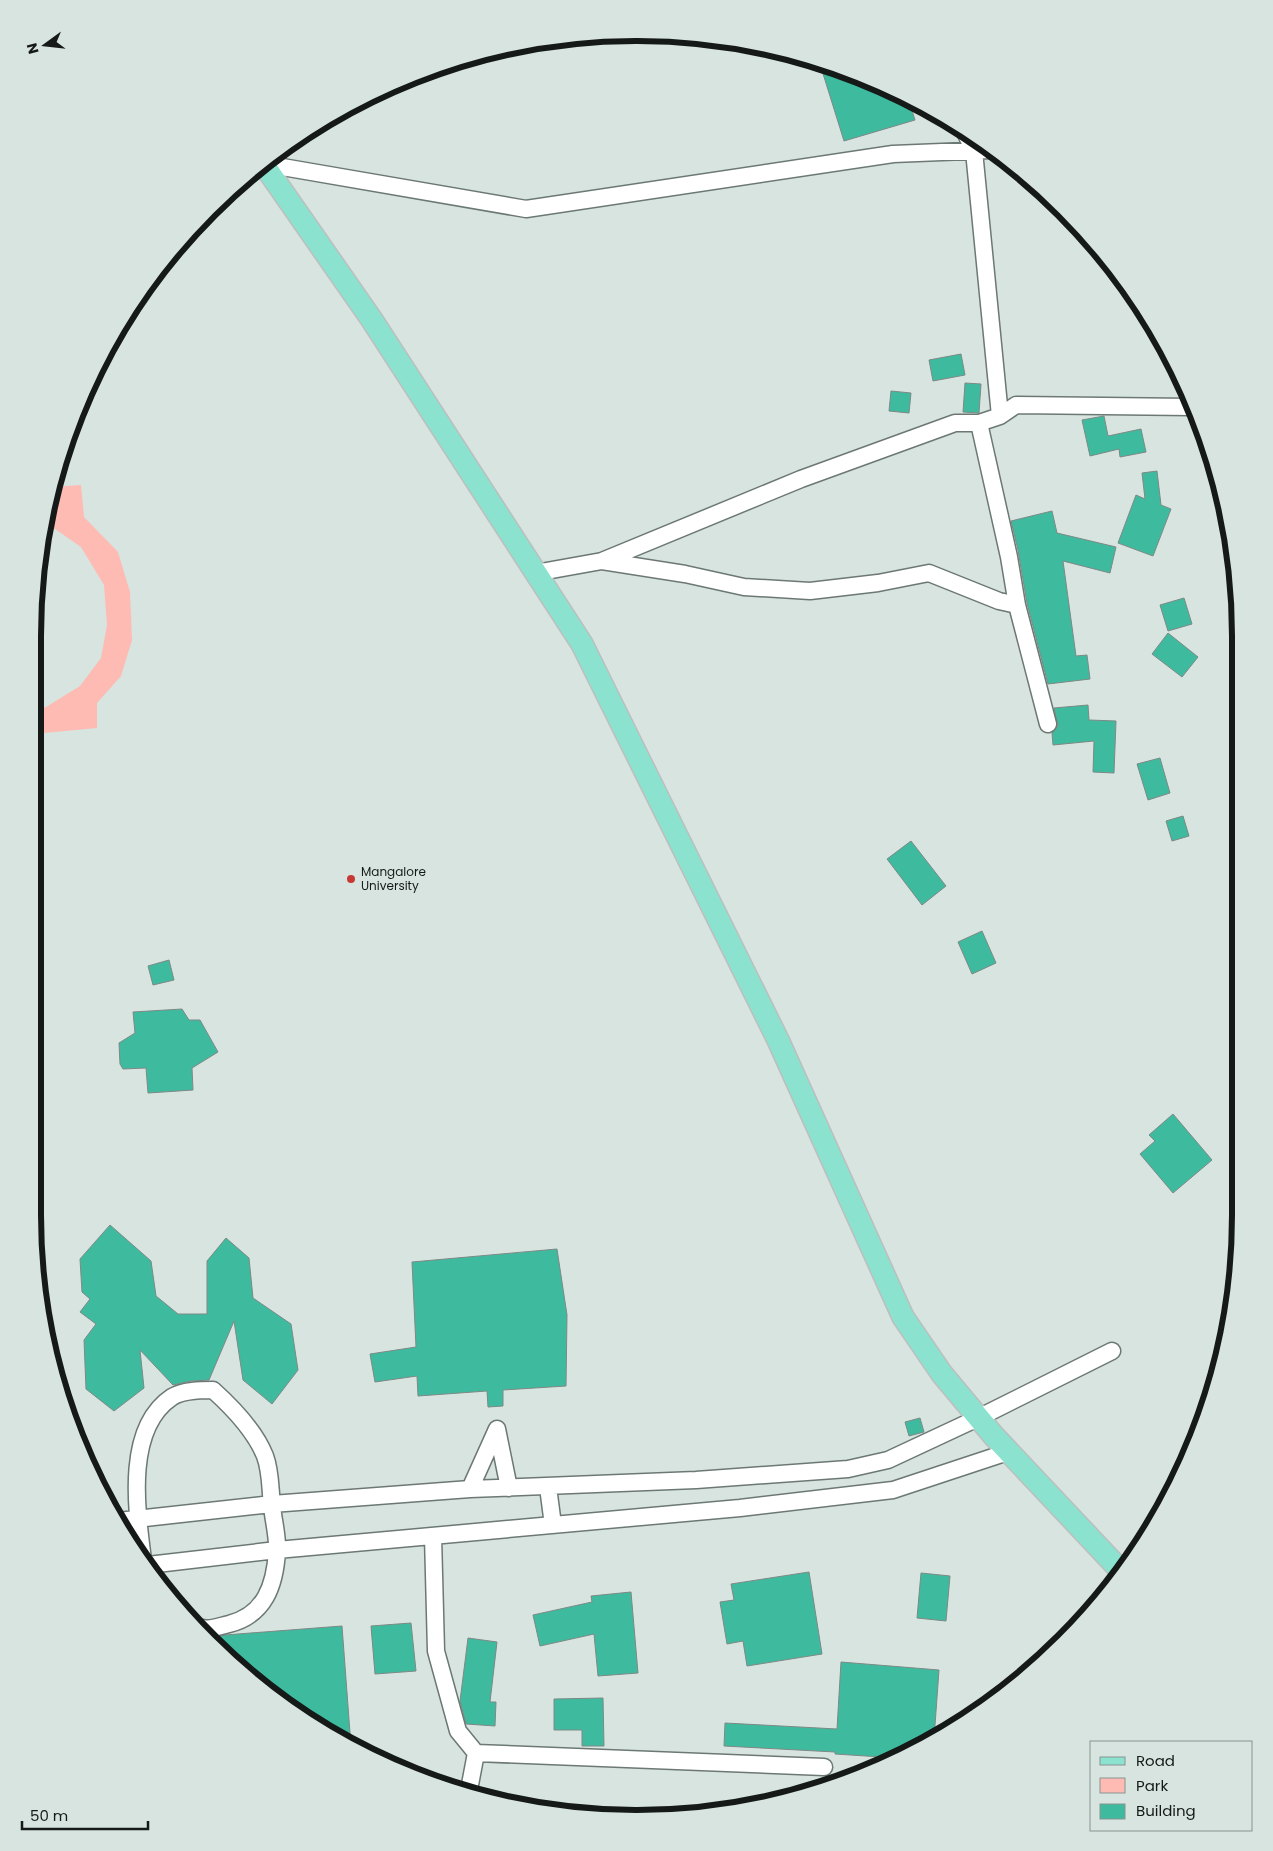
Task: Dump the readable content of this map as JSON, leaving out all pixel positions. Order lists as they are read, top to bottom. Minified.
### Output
{"places":["Mangalore University"],"legend":["Road","Park","Building"],"scale_bar":"50 m","north":"left"}
